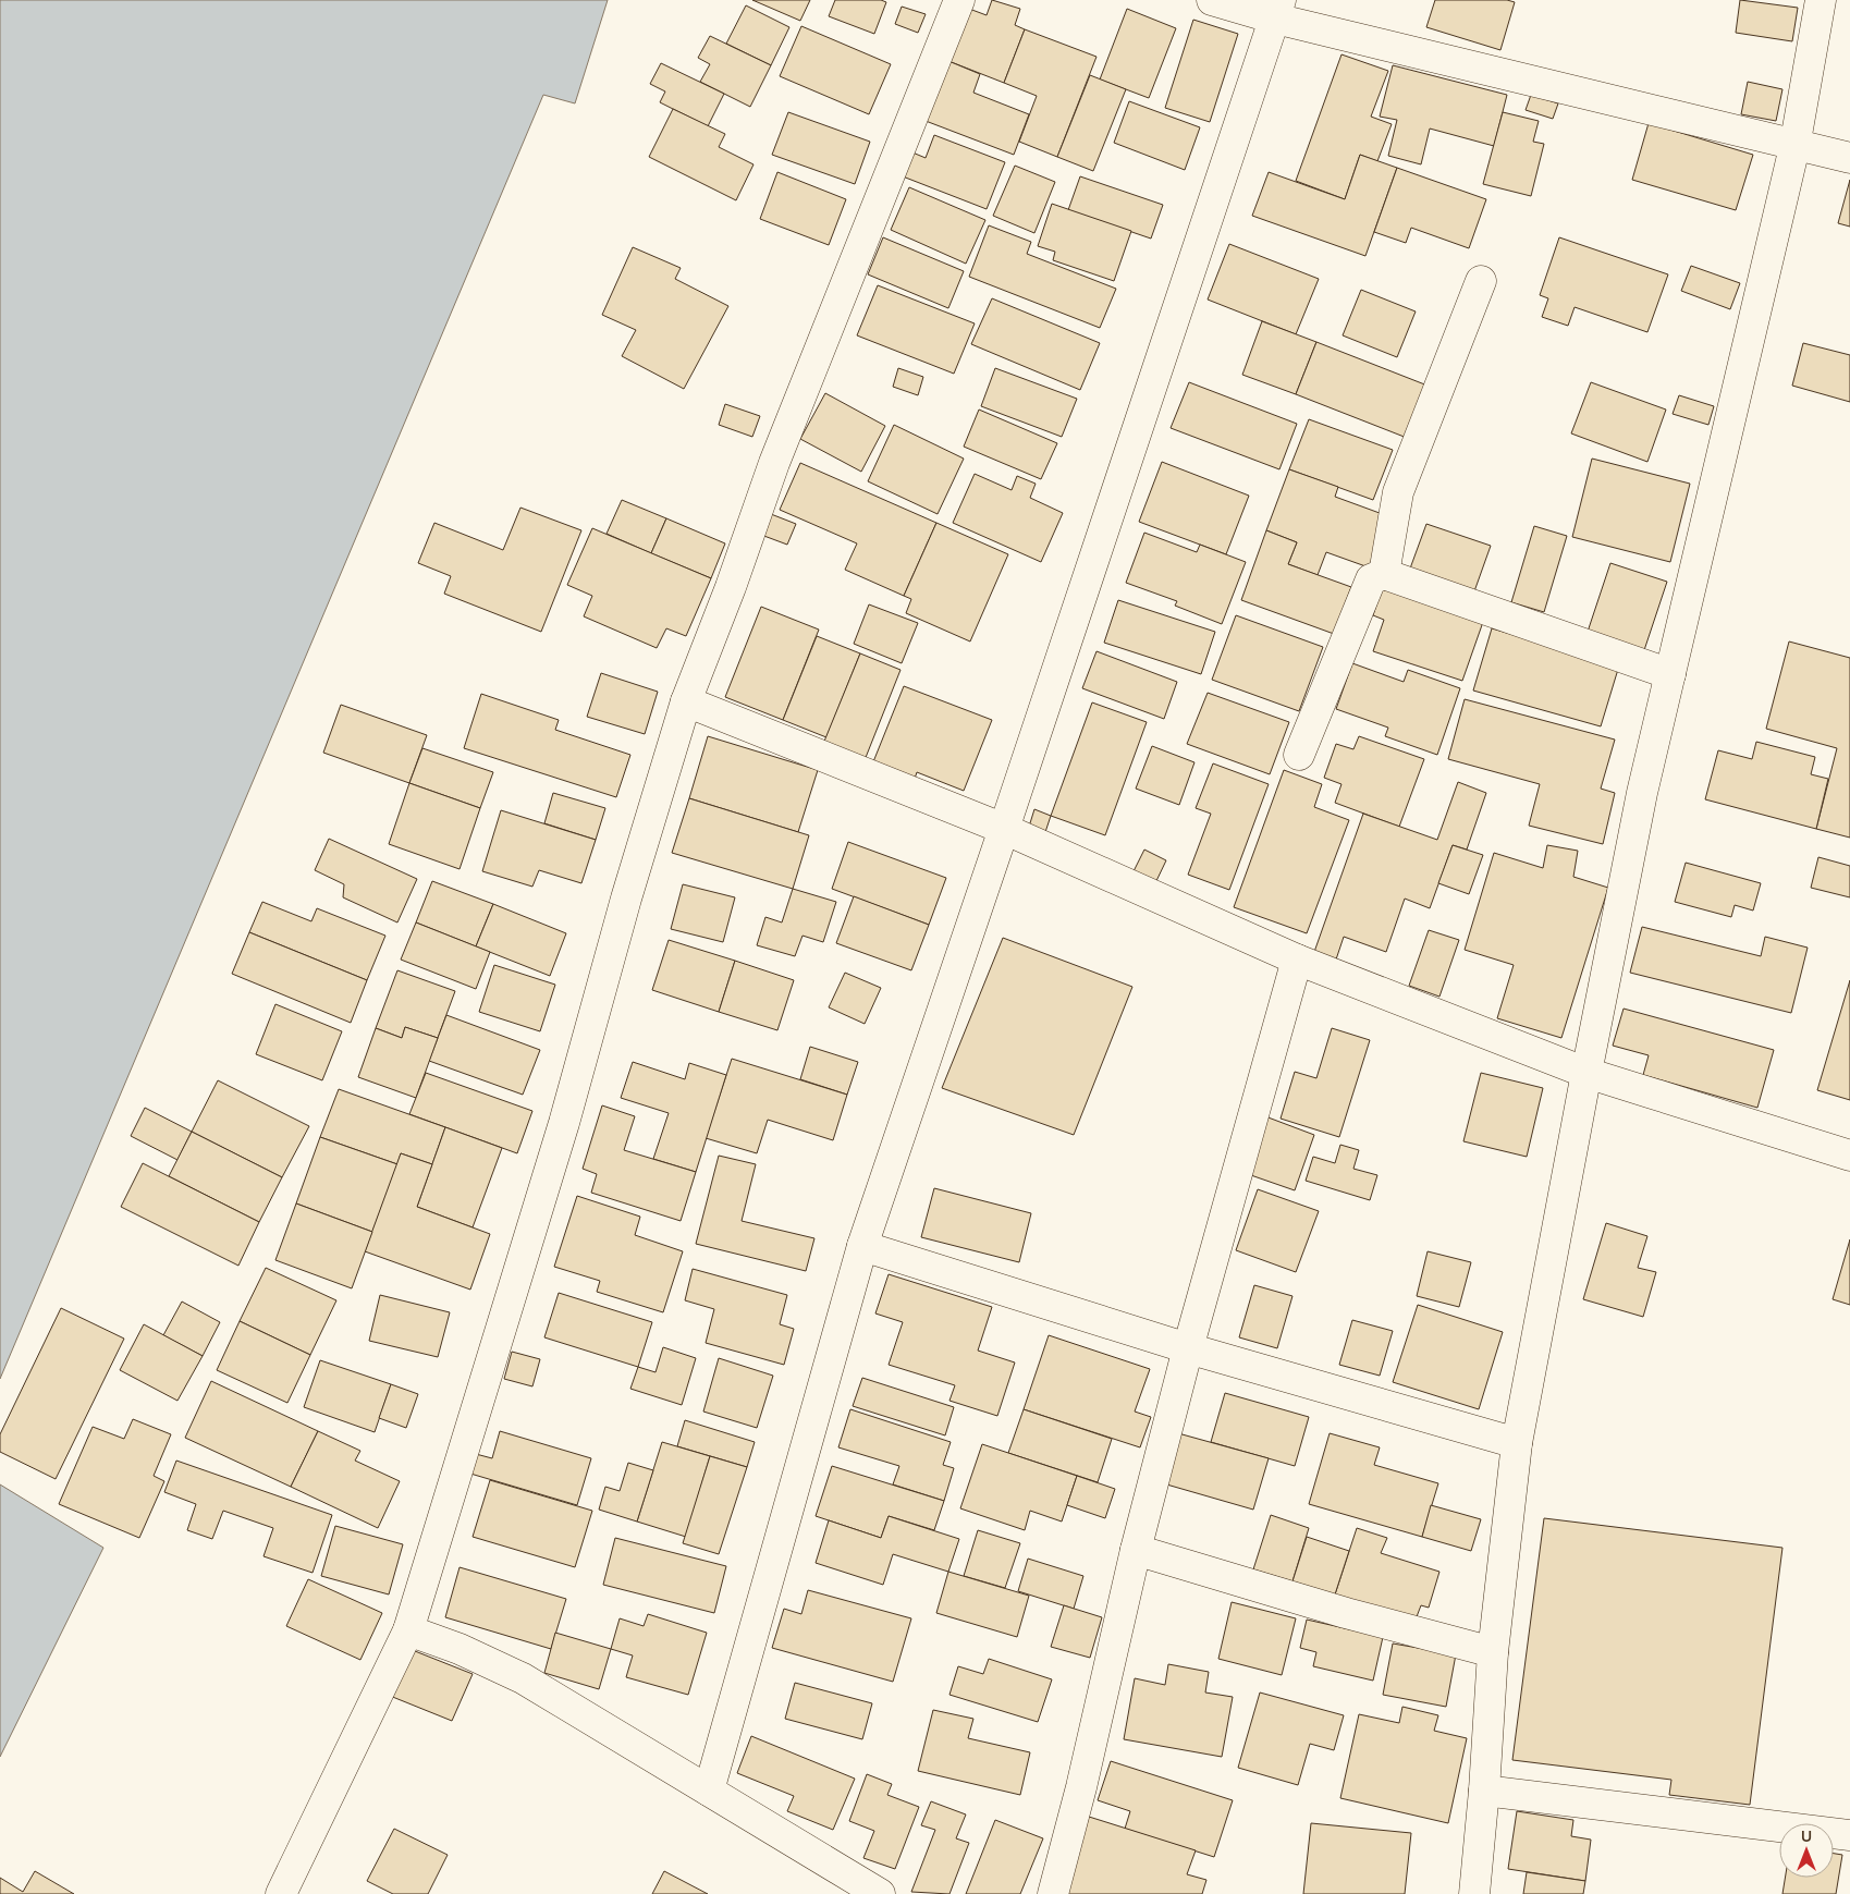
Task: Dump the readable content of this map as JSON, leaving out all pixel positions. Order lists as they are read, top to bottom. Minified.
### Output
{"north":"top"}
